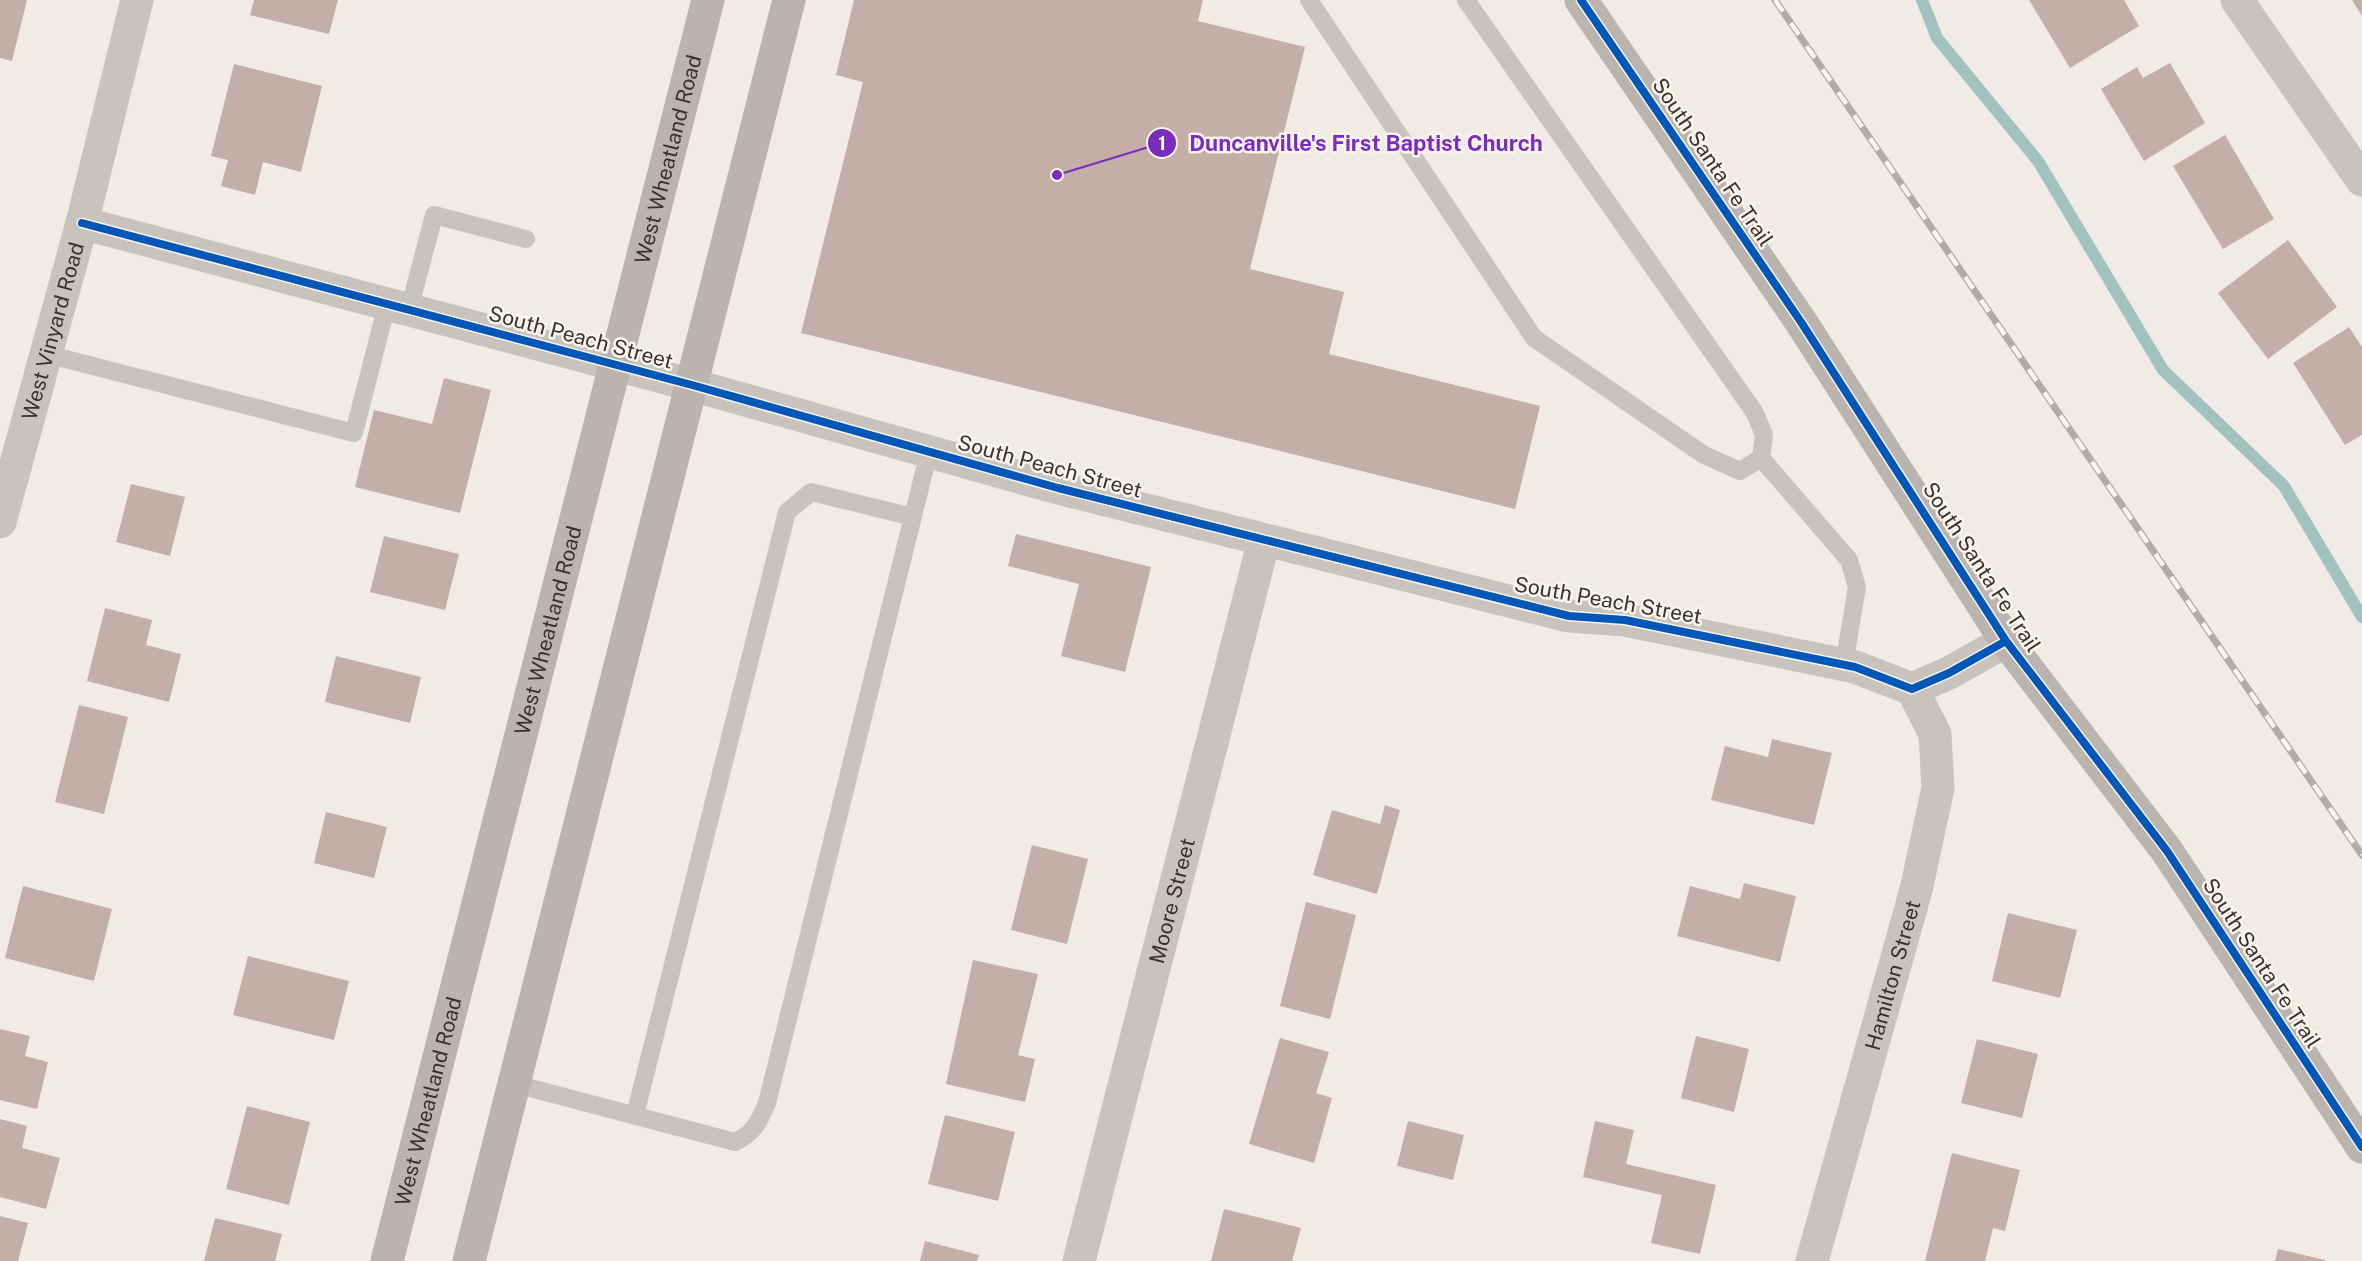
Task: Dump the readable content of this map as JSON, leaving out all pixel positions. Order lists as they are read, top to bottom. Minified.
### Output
{"streets":{"main road":["West Wheatland Road","South Santa Fe Trail"],"street":["West Vinyard Road","South Peach Street","Moore Street","Hamilton Street"]},"crossings":[["West Wheatland Road","South Peach Street"],["West Vinyard Road","South Peach Street"],["South Peach Street","Moore Street"],["South Peach Street","Hamilton Street"]],"places":["Duncanville's First Baptist Church"]}
